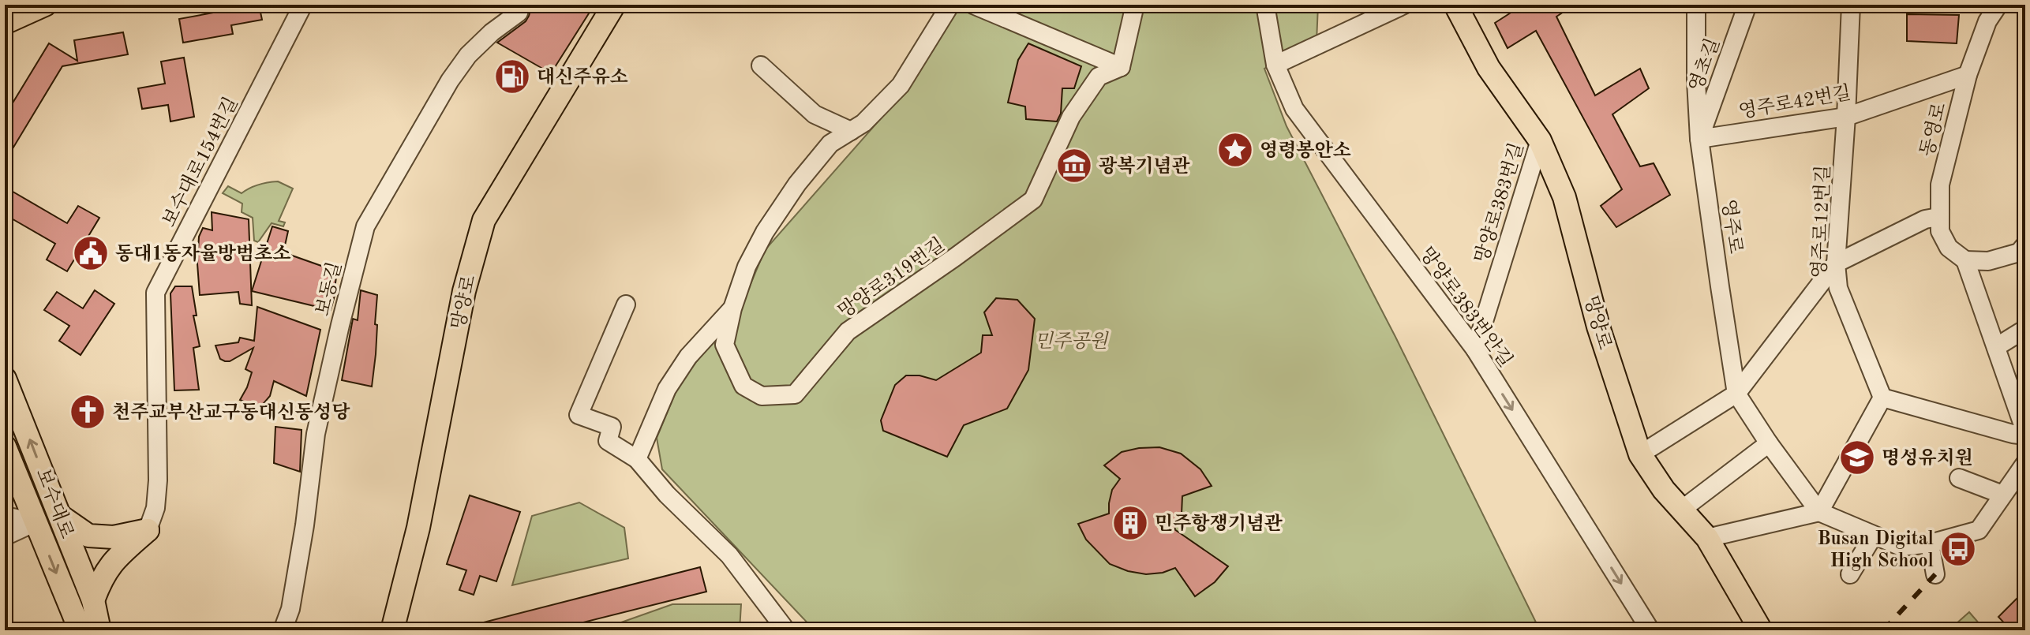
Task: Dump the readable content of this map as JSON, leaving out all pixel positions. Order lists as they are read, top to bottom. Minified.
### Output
{"streets":{"main road":["망양로","보수대로"],"street":["영초길","영주로42번길","동영로","보수대로154번길","망양로383번길","영주로12번길","영주로","망양로319번길","보동길","망양로383번안길"]},"crossings":[["영초길","영주로42번길"],["영초길","영주로"],["영주로42번길","동영로"],["영주로42번길","영주로12번길"],["영주로42번길","영주로"],["망양로383번길","망양로"],["망양로383번길","망양로383번안길"]],"one_way":["망양로383번안길"],"parks":["민주공원"],"places":{"fuel station":["대신주유소"],"place":["영령봉안소"],"museum":["광복기념관"],"public building":["동대1동자율방범초소"],"church":["천주교부산교구동대신동성당"],"school or university":["명성유치원"],"building":["민주항쟁기념관"],"bus stop":["Busan Digital High School"]}}
